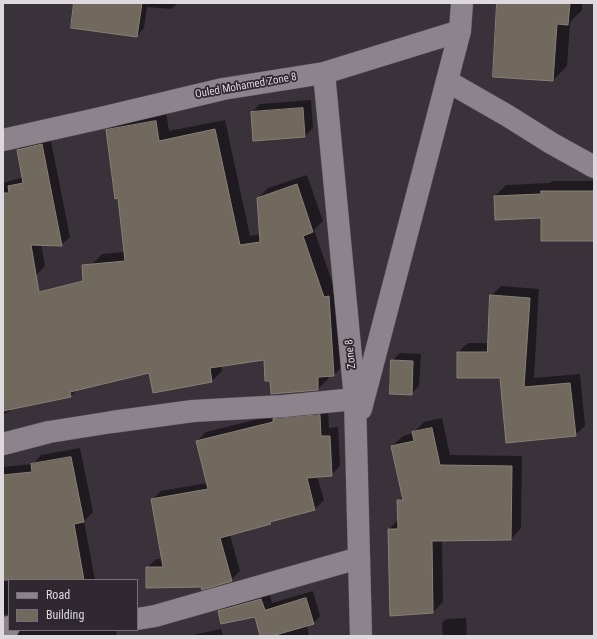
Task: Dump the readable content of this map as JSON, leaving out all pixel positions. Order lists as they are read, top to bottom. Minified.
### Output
{"streets":{"main road":["Ouled Mohamed Zone 8","Zone 8"]},"crossings":[["Ouled Mohamed Zone 8","Zone 8"]],"legend":["Road","Building"]}
